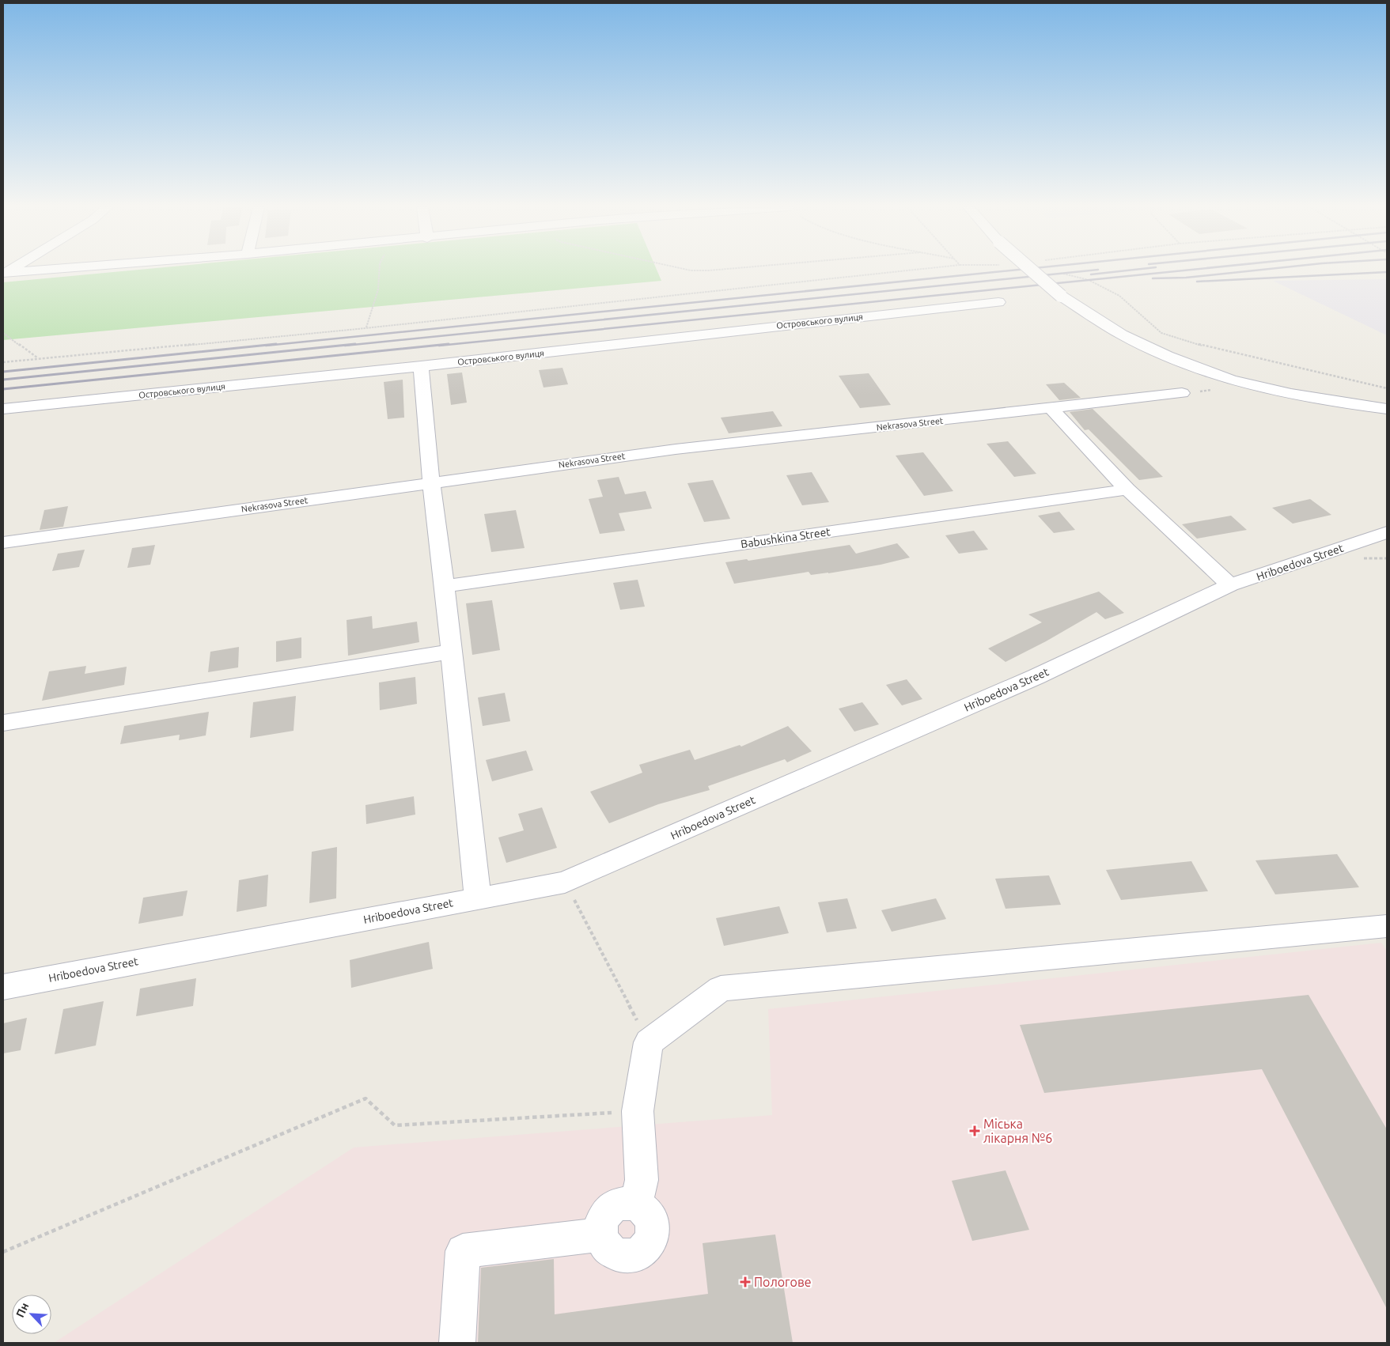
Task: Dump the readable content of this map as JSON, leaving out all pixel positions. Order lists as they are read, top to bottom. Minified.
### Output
{"streets":{"street":["Островського вулиця","Nekrasova Street","Babushkina Street","Hriboedova Street"]},"places":{"health":["Міська лікарня №6","Пологове"]},"north":"top left"}
